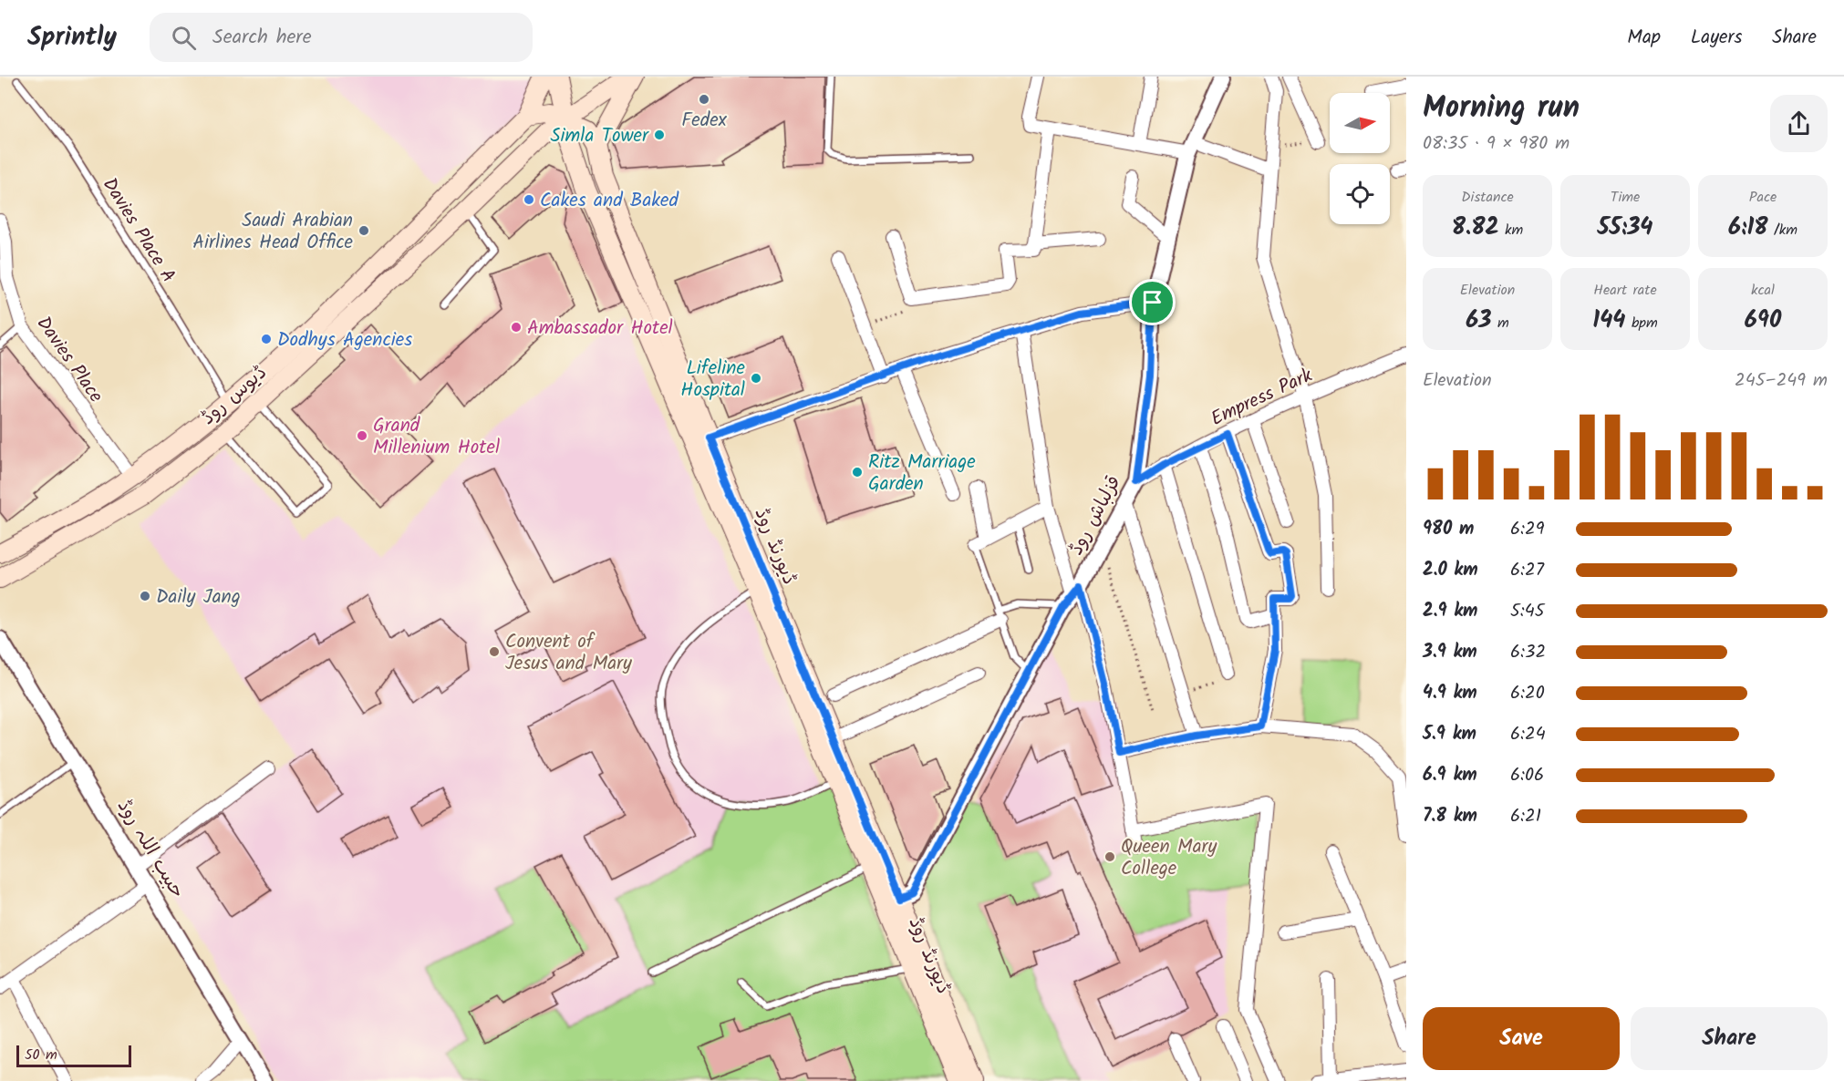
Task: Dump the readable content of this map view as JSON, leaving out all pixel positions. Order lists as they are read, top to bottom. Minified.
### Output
{"streets":{"main road":["ڈیوس روڈ","ڈیورنڈ روڈ"],"street":["Davies Place","Empress Park","قزلباش روڈ","حبیب اللہ روڈ"],"lane":["Davies Place A"]},"crossings":[["Davies Place A","ڈیوس روڈ"],["Davies Place","ڈیوس روڈ"],["ڈیوس روڈ","ڈیورنڈ روڈ"],["Empress Park","قزلباش روڈ"],["قزلباش روڈ","ڈیورنڈ روڈ"]],"places":["Fedex","Simla Tower","Cakes and Baked","Saudi Arabian Airlines Head Office","Ambassador Hotel","Dodhys Agencies","Lifeline Hospital","Grand Millenium Hotel","Ritz Marriage Garden","Daily Jang","Convent of Jesus and Mary","Queen Mary College"],"scale_bar":"50 m","north":"right","page":{"header":"Sprintly","search":"Search here","nav":["Map","Layers","Share"],"heading":["Morning run","08:35 · 9 × 980 m"],"stats":[["Distance","8.82 km"],["Time","55:34"],["Pace","6:18 /km"],["Elevation","63 m"],["Heart rate","144 bpm"],["kcal","690"]],"chart":["Elevation","245–249 m"],"list":[{"name":"980 m","note":"6:29"},{"name":"2.0 km","note":"6:27"},{"name":"2.9 km","note":"5:45"},{"name":"3.9 km","note":"6:32"},{"name":"4.9 km","note":"6:20"},{"name":"5.9 km","note":"6:24"},{"name":"6.9 km","note":"6:06"},{"name":"7.8 km","note":"6:21"}],"buttons":["Save","Share"],"scale":"50 m"}}
